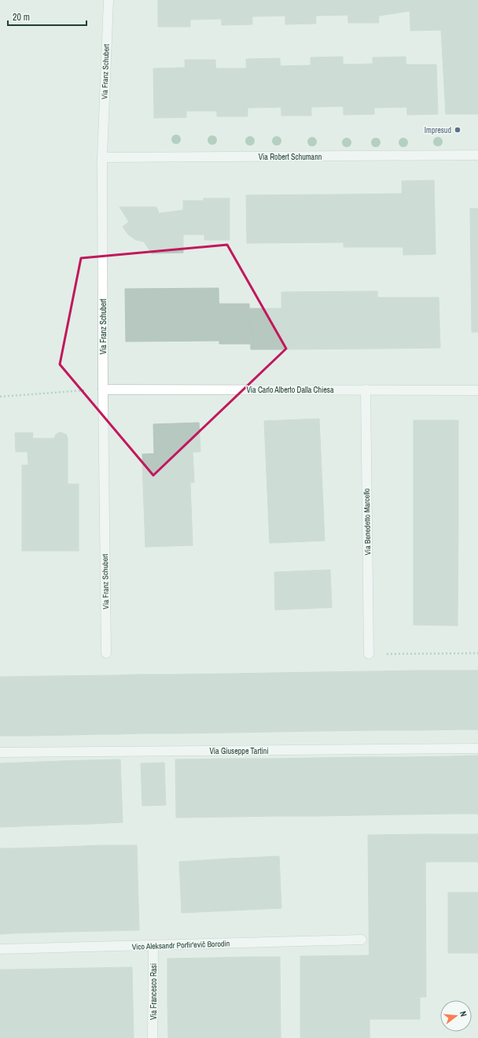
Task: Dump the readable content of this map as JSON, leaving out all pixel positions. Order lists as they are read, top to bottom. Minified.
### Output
{"streets":{"street":["Via Franz Schubert","Via Robert Schumann","Via Carlo Alberto Dalla Chiesa","Via Benedetto Marcello","Via Giuseppe Tartini","Vico Aleksandr Porfir'evič Borodin","Via Francesco Rasi"]},"crossings":[["Via Franz Schubert","Via Robert Schumann"],["Via Franz Schubert","Via Carlo Alberto Dalla Chiesa"],["Via Carlo Alberto Dalla Chiesa","Via Benedetto Marcello"],["Vico Aleksandr Porfir'evič Borodin","Via Francesco Rasi"]],"places":["Impresud"],"scale_bar":"20 m","north":"right"}
